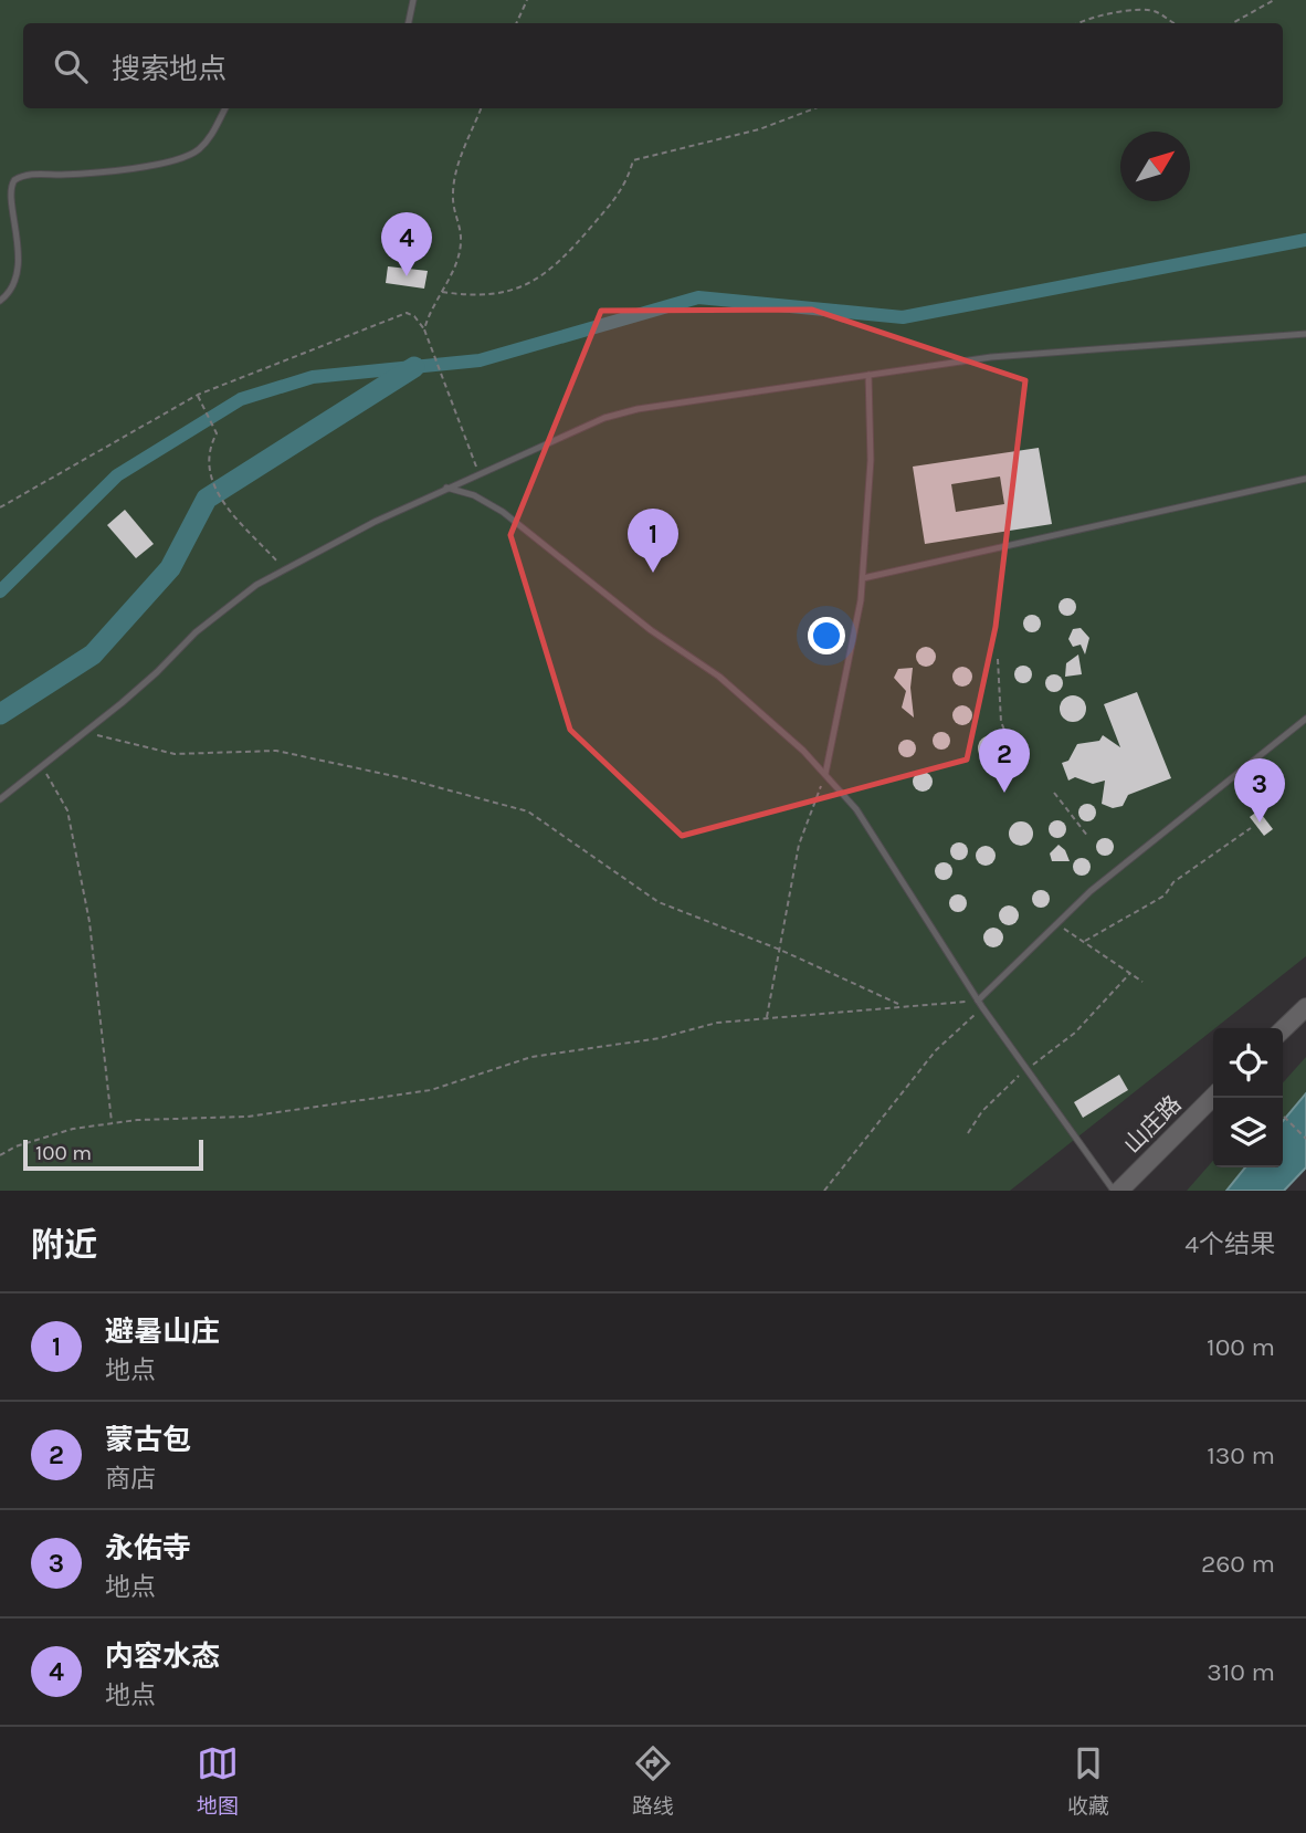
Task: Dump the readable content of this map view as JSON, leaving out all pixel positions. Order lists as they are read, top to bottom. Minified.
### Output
{"streets":{"main road":["山庄路"]},"scale_bar":"100 m","north":"top right","page":{"search":"搜索地点","pins":["4","1","2","3"],"scale":"100 m","heading":["附近","4个结果"],"list":[{"mark":"1","name":"避暑山庄","note":"地点","value":"100 m"},{"mark":"2","name":"蒙古包","note":"商店","value":"130 m"},{"mark":"3","name":"永佑寺","note":"地点","value":"260 m"},{"mark":"4","name":"内容水态","note":"地点","value":"310 m"}],"nav":["地图","路线","收藏"]}}
